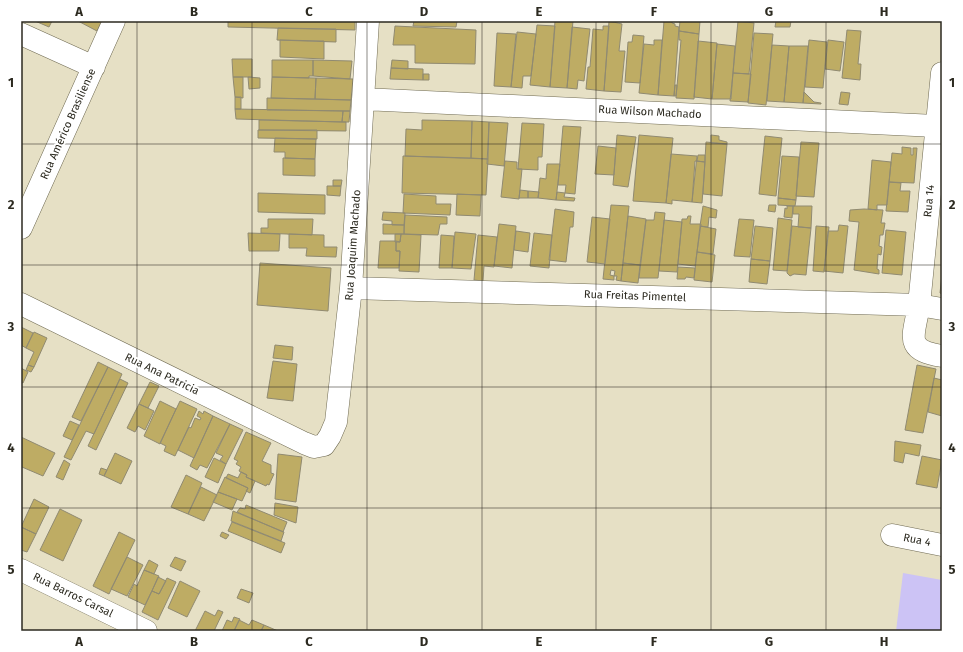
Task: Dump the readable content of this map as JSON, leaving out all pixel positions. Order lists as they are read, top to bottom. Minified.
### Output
{"streets":{"street":["Rua Wilson Machado","Rua Américo Brasiliense","Rua 14","Rua Joaquim Machado","Rua Freitas Pimentel","Rua Ana Patricia","Rua 4","Rua Barros Carsal"]},"crossings":[["Rua Wilson Machado","Rua 14"],["Rua Wilson Machado","Rua Joaquim Machado"],["Rua 14","Rua Freitas Pimentel"],["Rua Joaquim Machado","Rua Freitas Pimentel"],["Rua Joaquim Machado","Rua Ana Patricia"]],"grid":{"columns":["A","B","C","D","E","F","G","H"],"rows":["1","2","3","4","5"]}}
